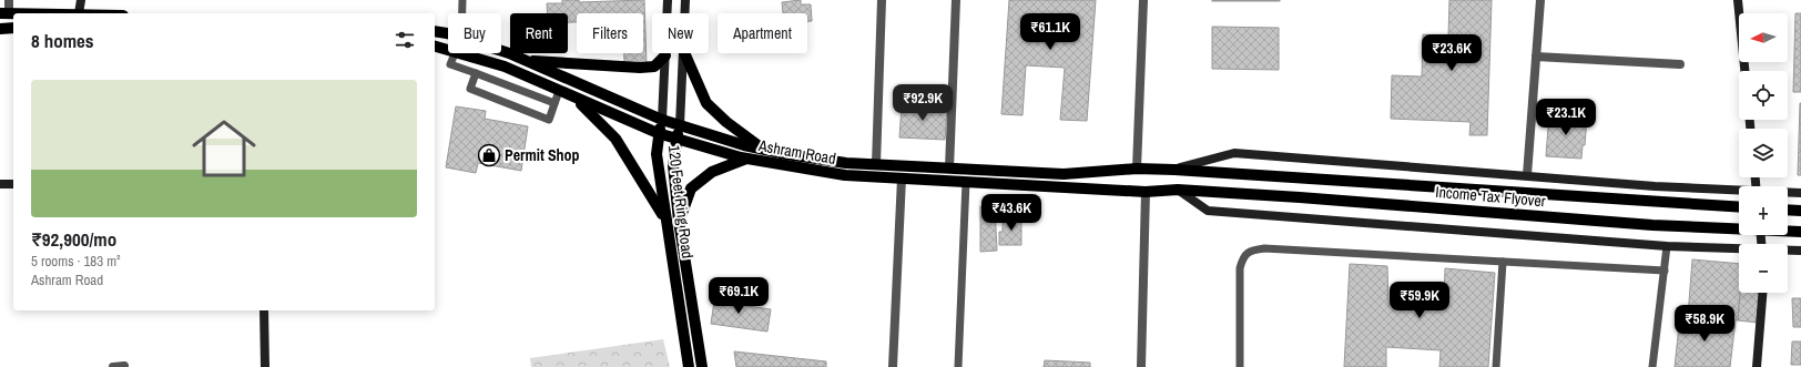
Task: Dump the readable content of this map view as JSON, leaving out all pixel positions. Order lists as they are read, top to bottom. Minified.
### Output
{"streets":{"main road":["Ashram Road","Income Tax Flyover","120 Feet Ring Road"]},"crossings":[["Ashram Road","Income Tax Flyover"],["Ashram Road","120 Feet Ring Road"]],"places":{"shop":["Permit Shop"]},"north":"left","page":{"map_buttons":["+","−"],"price":["₹61.1K","₹23.6K","₹92.9K","₹23.1K","₹43.6K","₹69.1K","₹59.9K","₹58.9K"],"chip":["Buy","Rent","Filters","New","Apartment"],"heading":"8 homes","list":[{"name":"₹92,900/mo","note":"5 rooms · 183 m² · Ashram Road"}]}}
